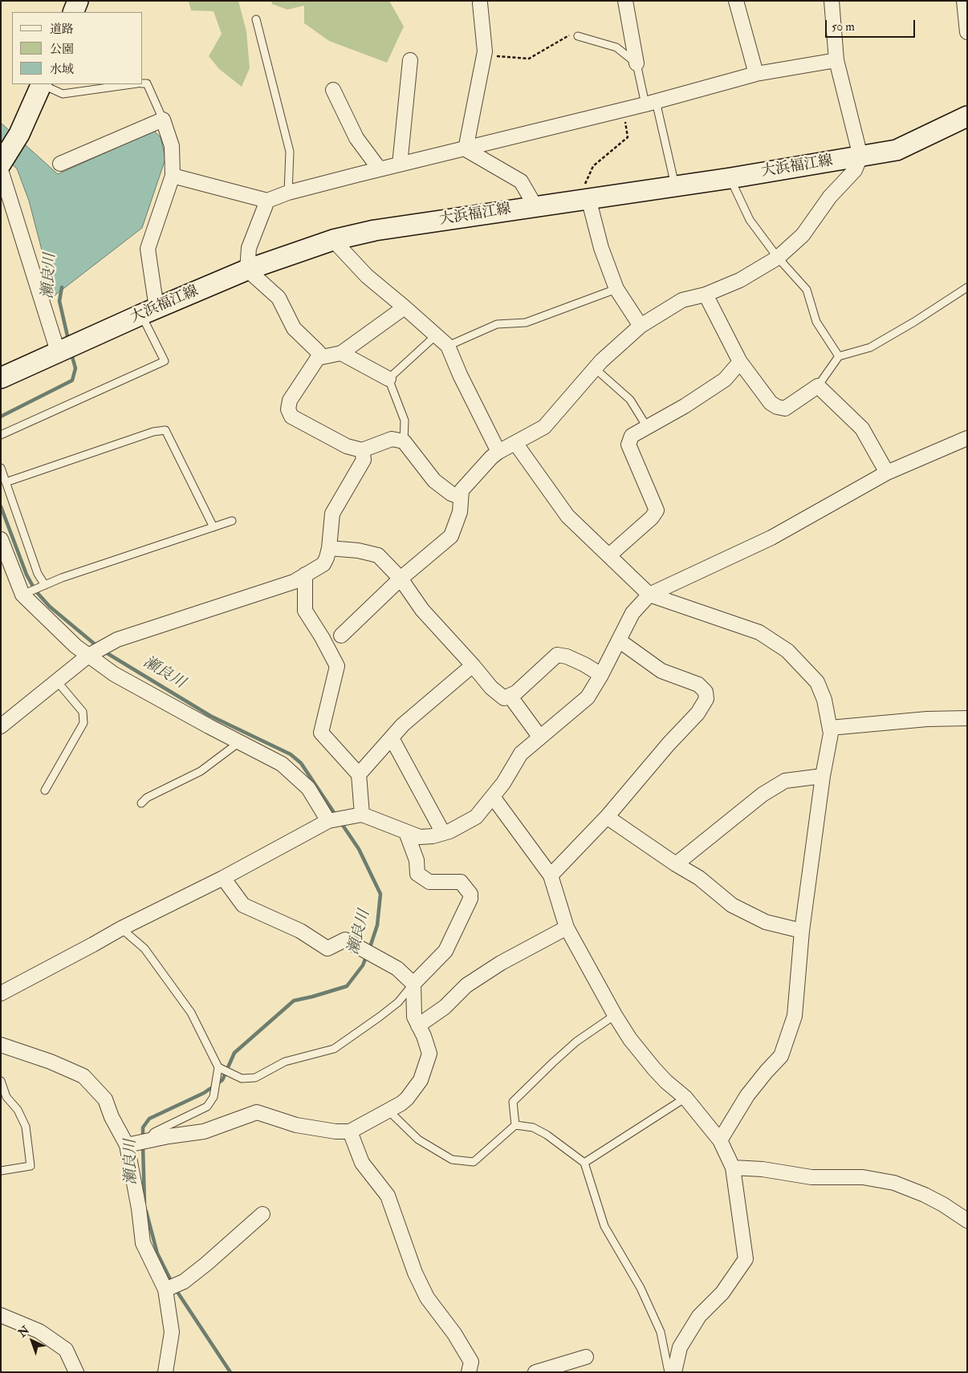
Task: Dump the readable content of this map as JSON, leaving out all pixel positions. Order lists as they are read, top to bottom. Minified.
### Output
{"streets":{"main road":["大浜福江線"]},"water":["瀬良川"],"legend":["道路","公園","水域"],"scale_bar":"50 m","north":"top left"}
